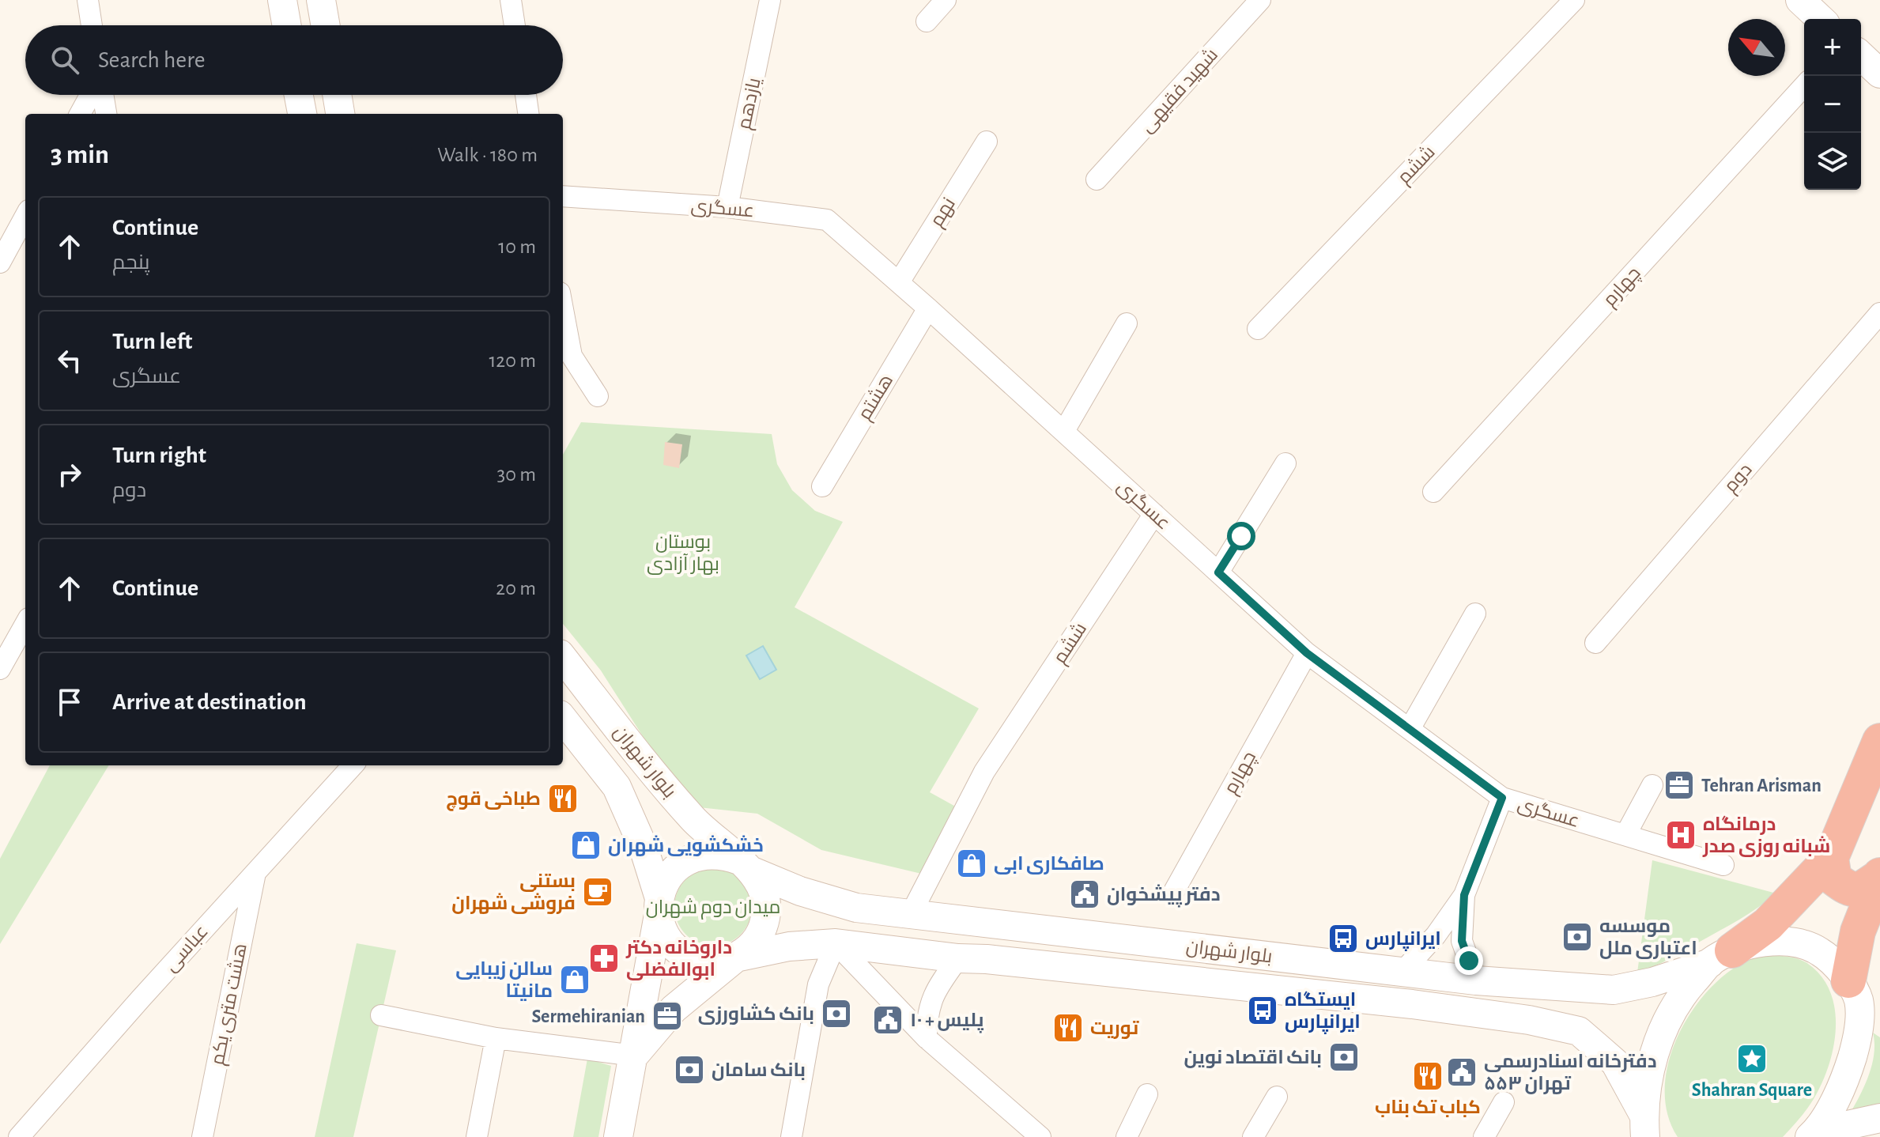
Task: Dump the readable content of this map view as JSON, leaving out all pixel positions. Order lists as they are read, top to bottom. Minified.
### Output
{"streets":{"street":["شهید فقیهی","یازدهم","ششم","عسگری","نهم","چهارم","هشتم","دوم","بلوار شهران","عباسی","هشت متری یکم"]},"crossings":[["یازدهم","عسگری"],["ششم","عسگری"],["ششم","بلوار شهران"],["عسگری","نهم"],["عسگری","چهارم"],["عسگری","هشتم"],["عباسی","هشت متری یکم"]],"parks":["بوستان بهار آزادی","میدان دوم شهران"],"places":{"office":["Tehran Arisman","Sermehiranian"],"restaurant":["طباخی قوچ","توریت","کباب تک بناب"],"hospital":["درمانگاه شبانه روزی صدر"],"shop":["خشکشویی شهران","صافکاری ابی","سالن زیبایی مانیتا"],"cafe":["بستنی فروشی شهران"],"public building":["دفتر پیشخوان","پلیس + ۱۰","دفترخانه اسنادرسمی ۵۵۳ تهران"],"bank":["موسسه اعتباری ملل","بانک کشاورزی","بانک اقتصاد نوین","بانک سامان"],"bus stop":["ایرانپارس","ایستگاه ایرانپارس"],"pharmacy":["داروخانه دکتر ابوالفضلی"],"place":["Shahran Square"]},"north":"top left","page":{"map_buttons":["+","−"],"search":"Search here","heading":["3 min","Walk · 180 m"],"list":[["Continue","پنجم","10 m"],["Turn left","عسگری","120 m"],["Turn right","دوم","30 m"],["Continue","20 m"],"Arrive at destination"]}}
